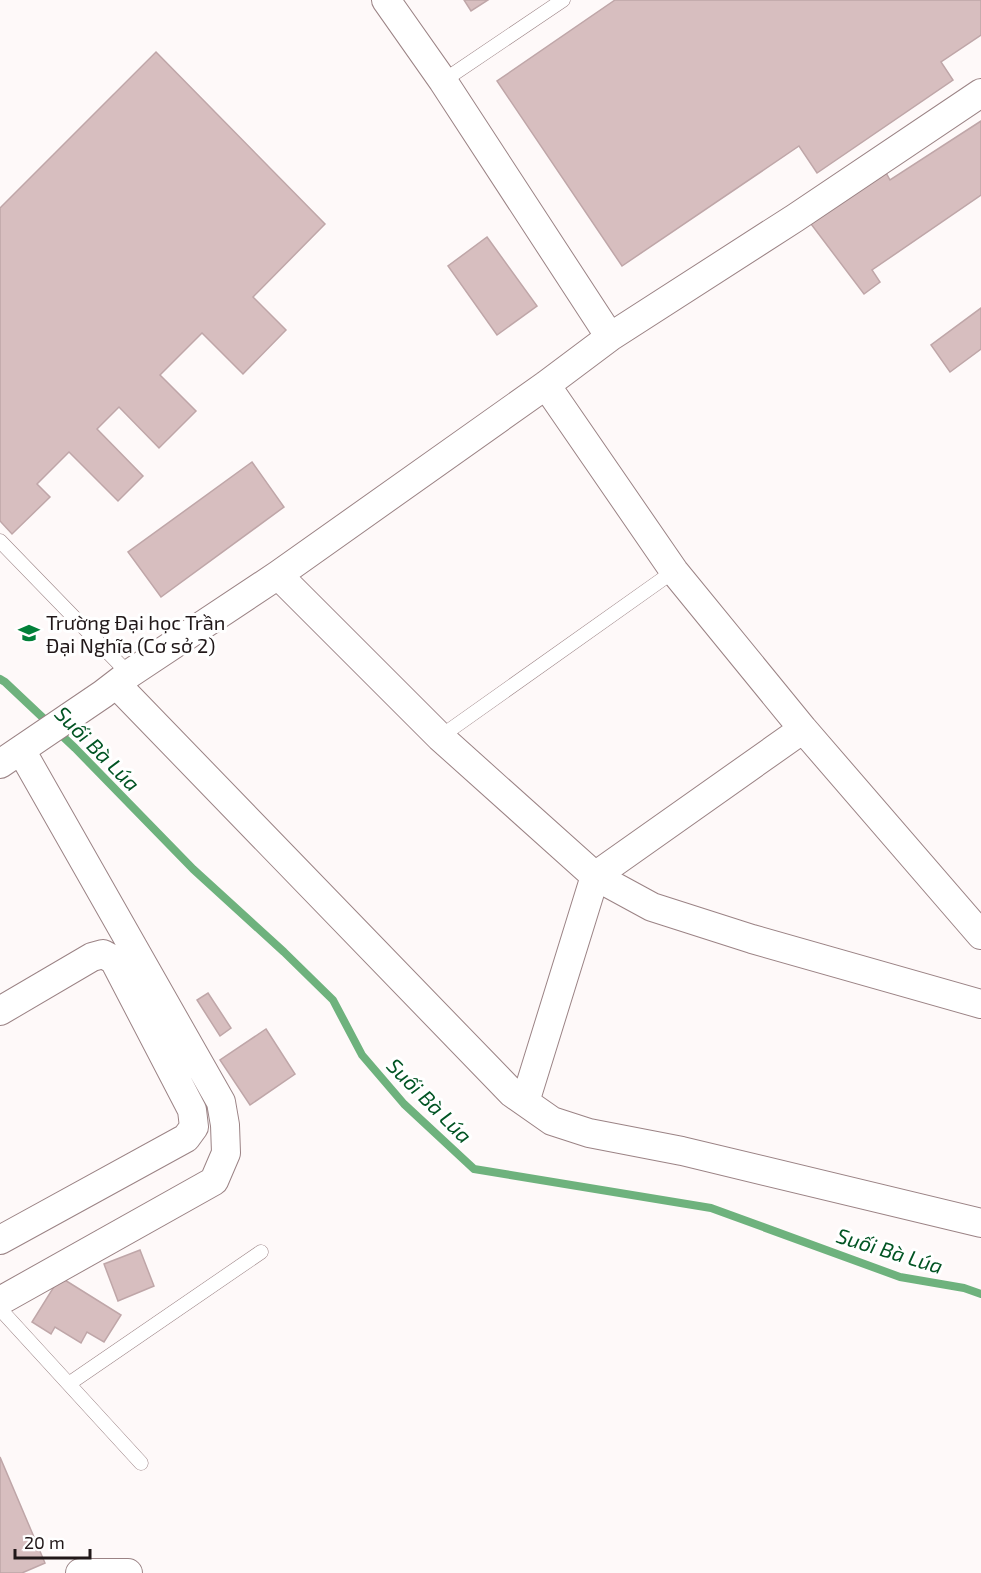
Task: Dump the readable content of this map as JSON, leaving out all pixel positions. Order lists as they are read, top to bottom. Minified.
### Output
{"water":["Suối Bà Lúa"],"places":{"school or university":["Trường Đại học Trần Đại Nghĩa (Cơ sở 2)"]},"scale_bar":"20 m"}
